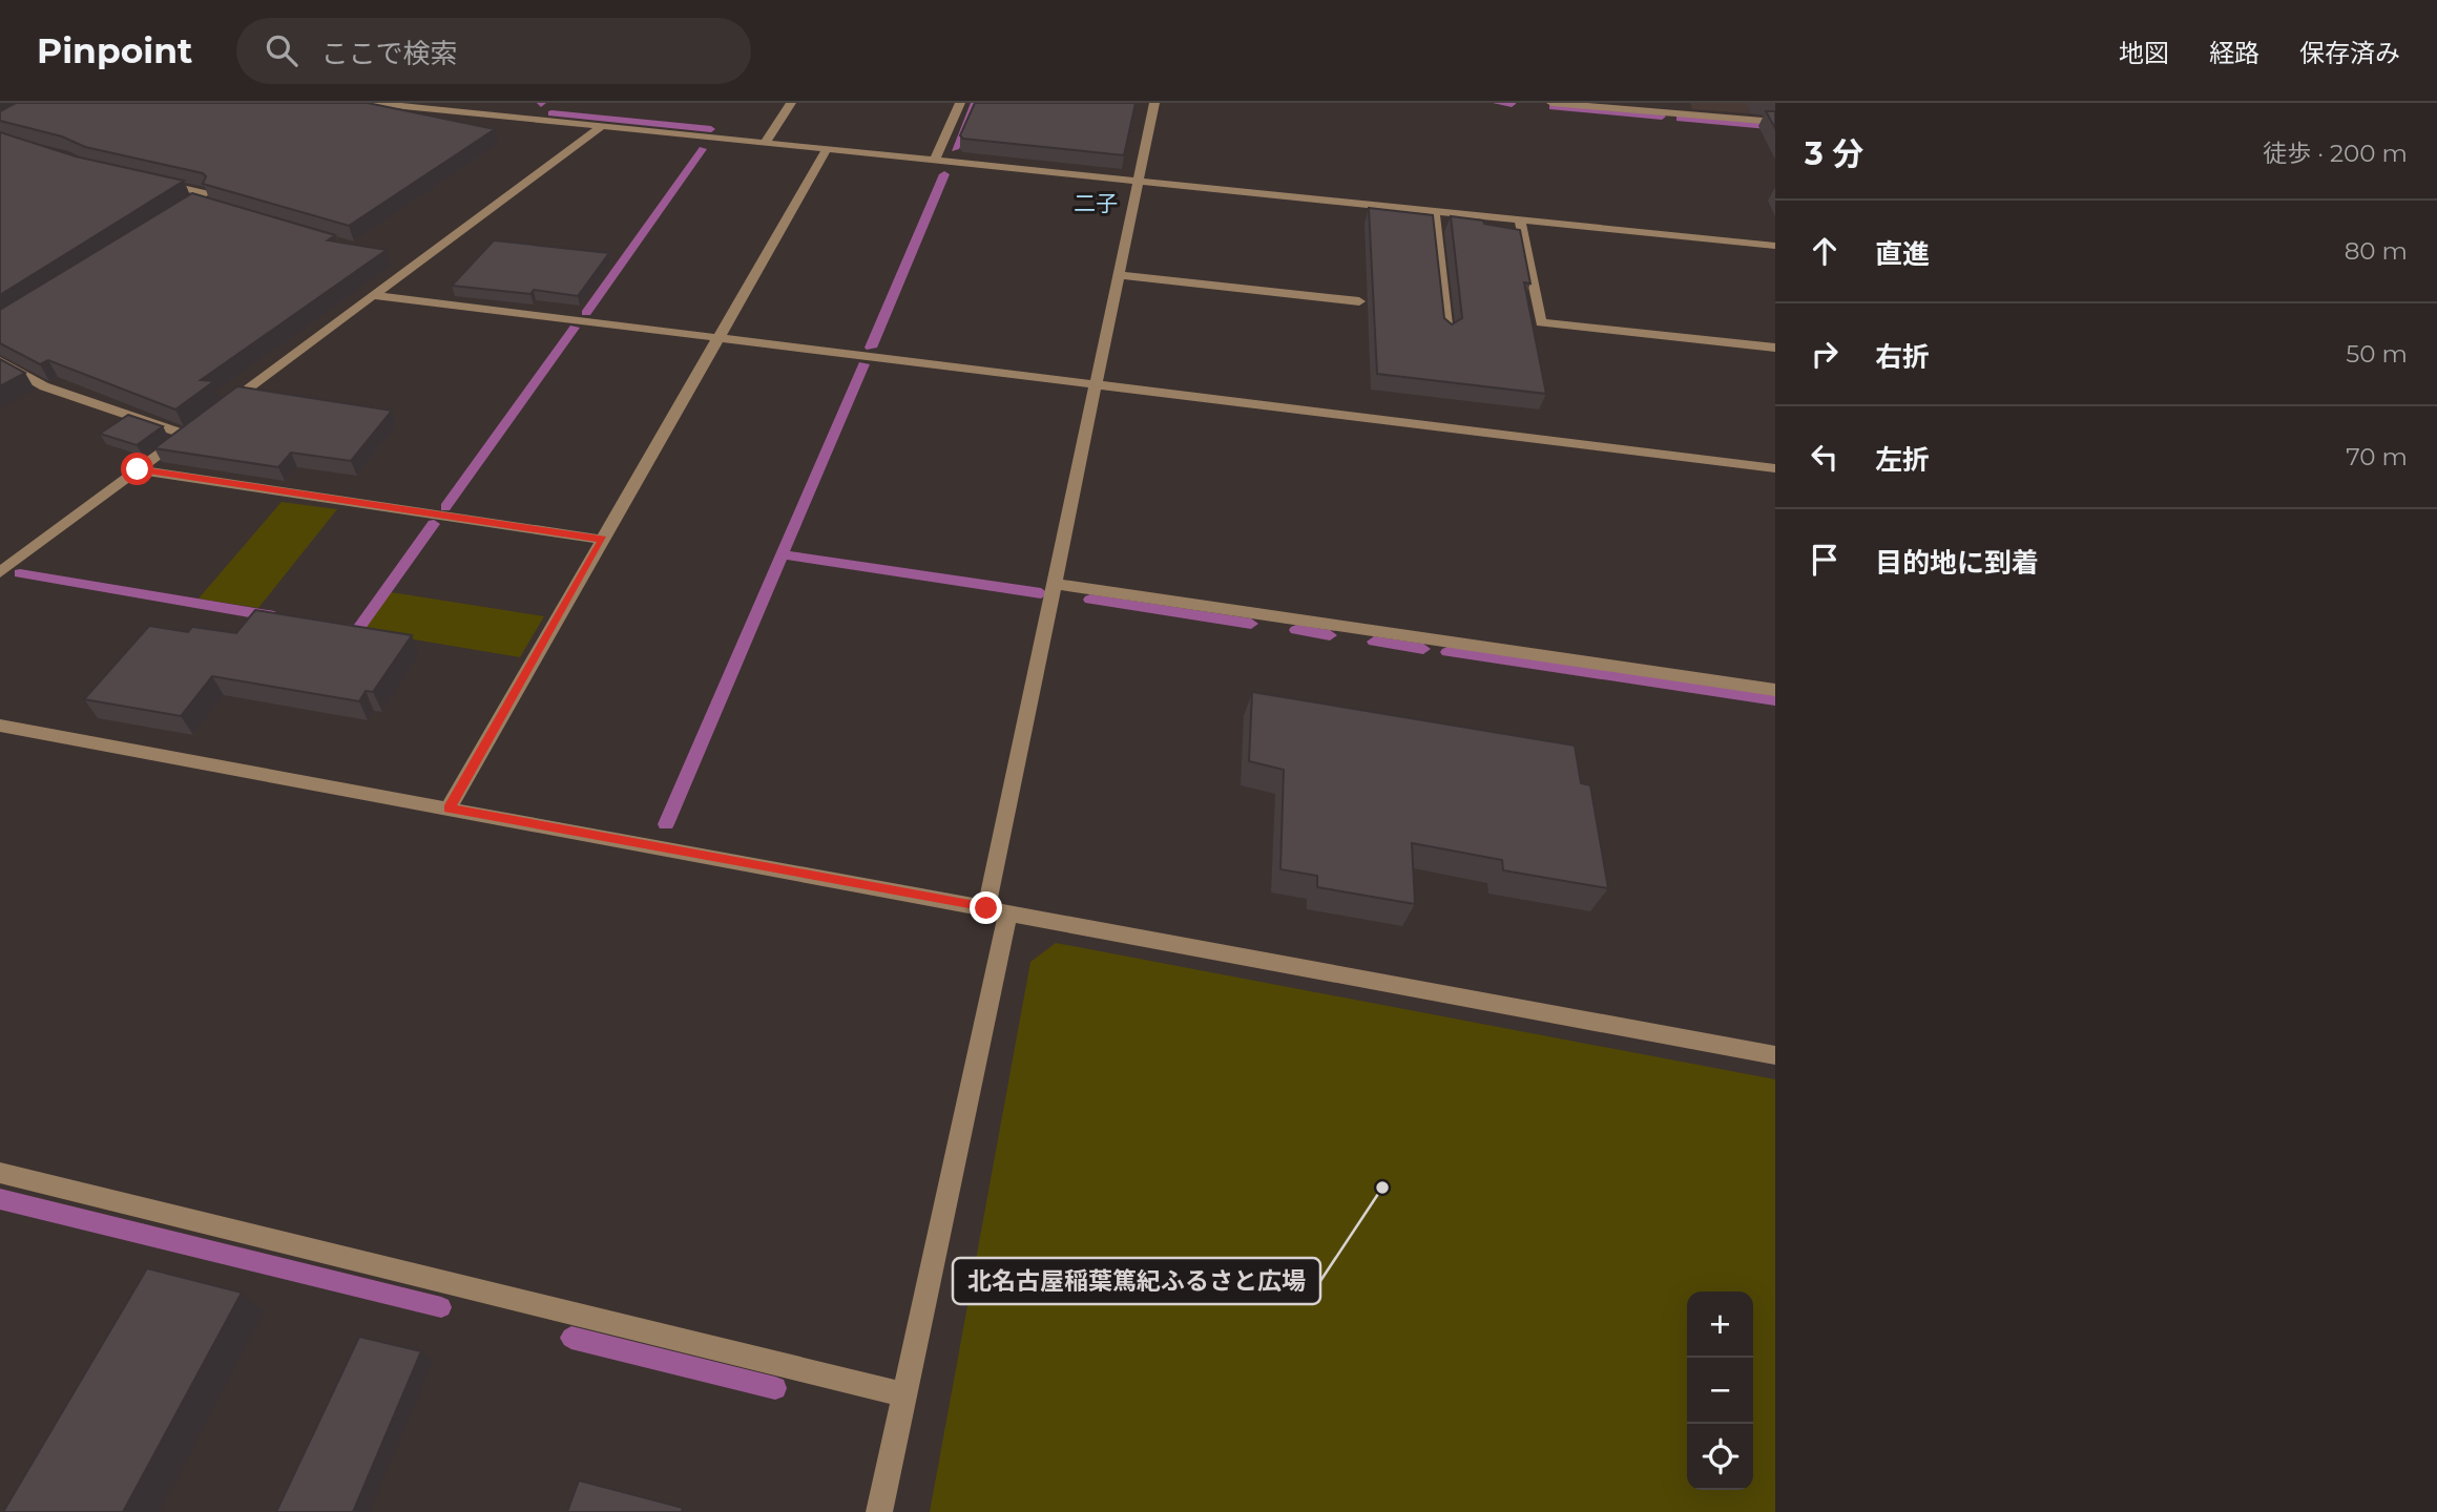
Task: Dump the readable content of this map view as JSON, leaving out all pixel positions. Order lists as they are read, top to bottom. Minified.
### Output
{"districts":["二子"],"places":["北名古屋稲葉篤紀ふるさと広場"],"page":{"header":"Pinpoint","search":"ここで検索","nav":["地図","経路","保存済み"],"heading":["3 分","徒歩 · 200 m"],"list":[["直進","80 m"],["右折","50 m"],["左折","70 m"],"目的地に到着"],"map_buttons":["+","−"]}}
